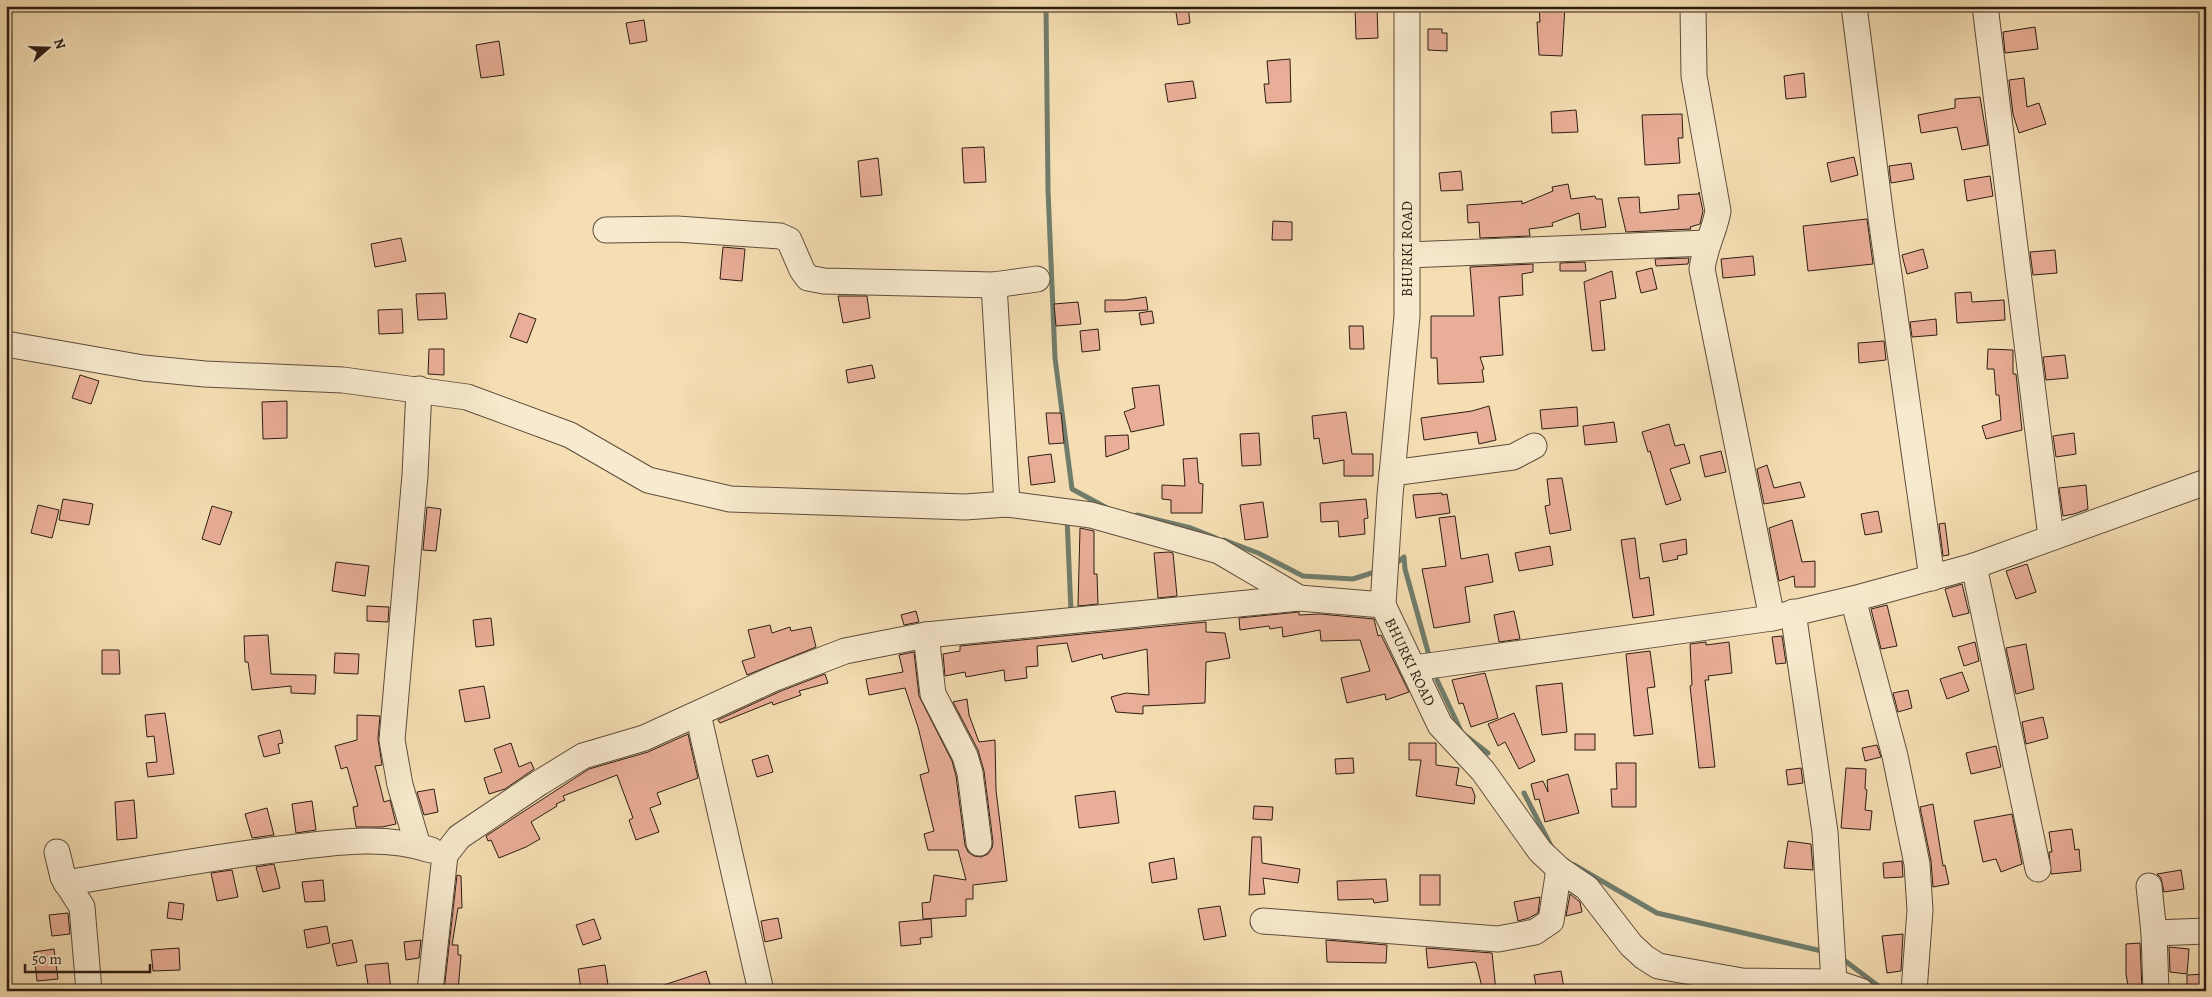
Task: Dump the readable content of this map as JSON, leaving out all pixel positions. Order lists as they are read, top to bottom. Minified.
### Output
{"streets":{"street":["BHURKI ROAD"]},"scale_bar":"50 m","north":"right"}
